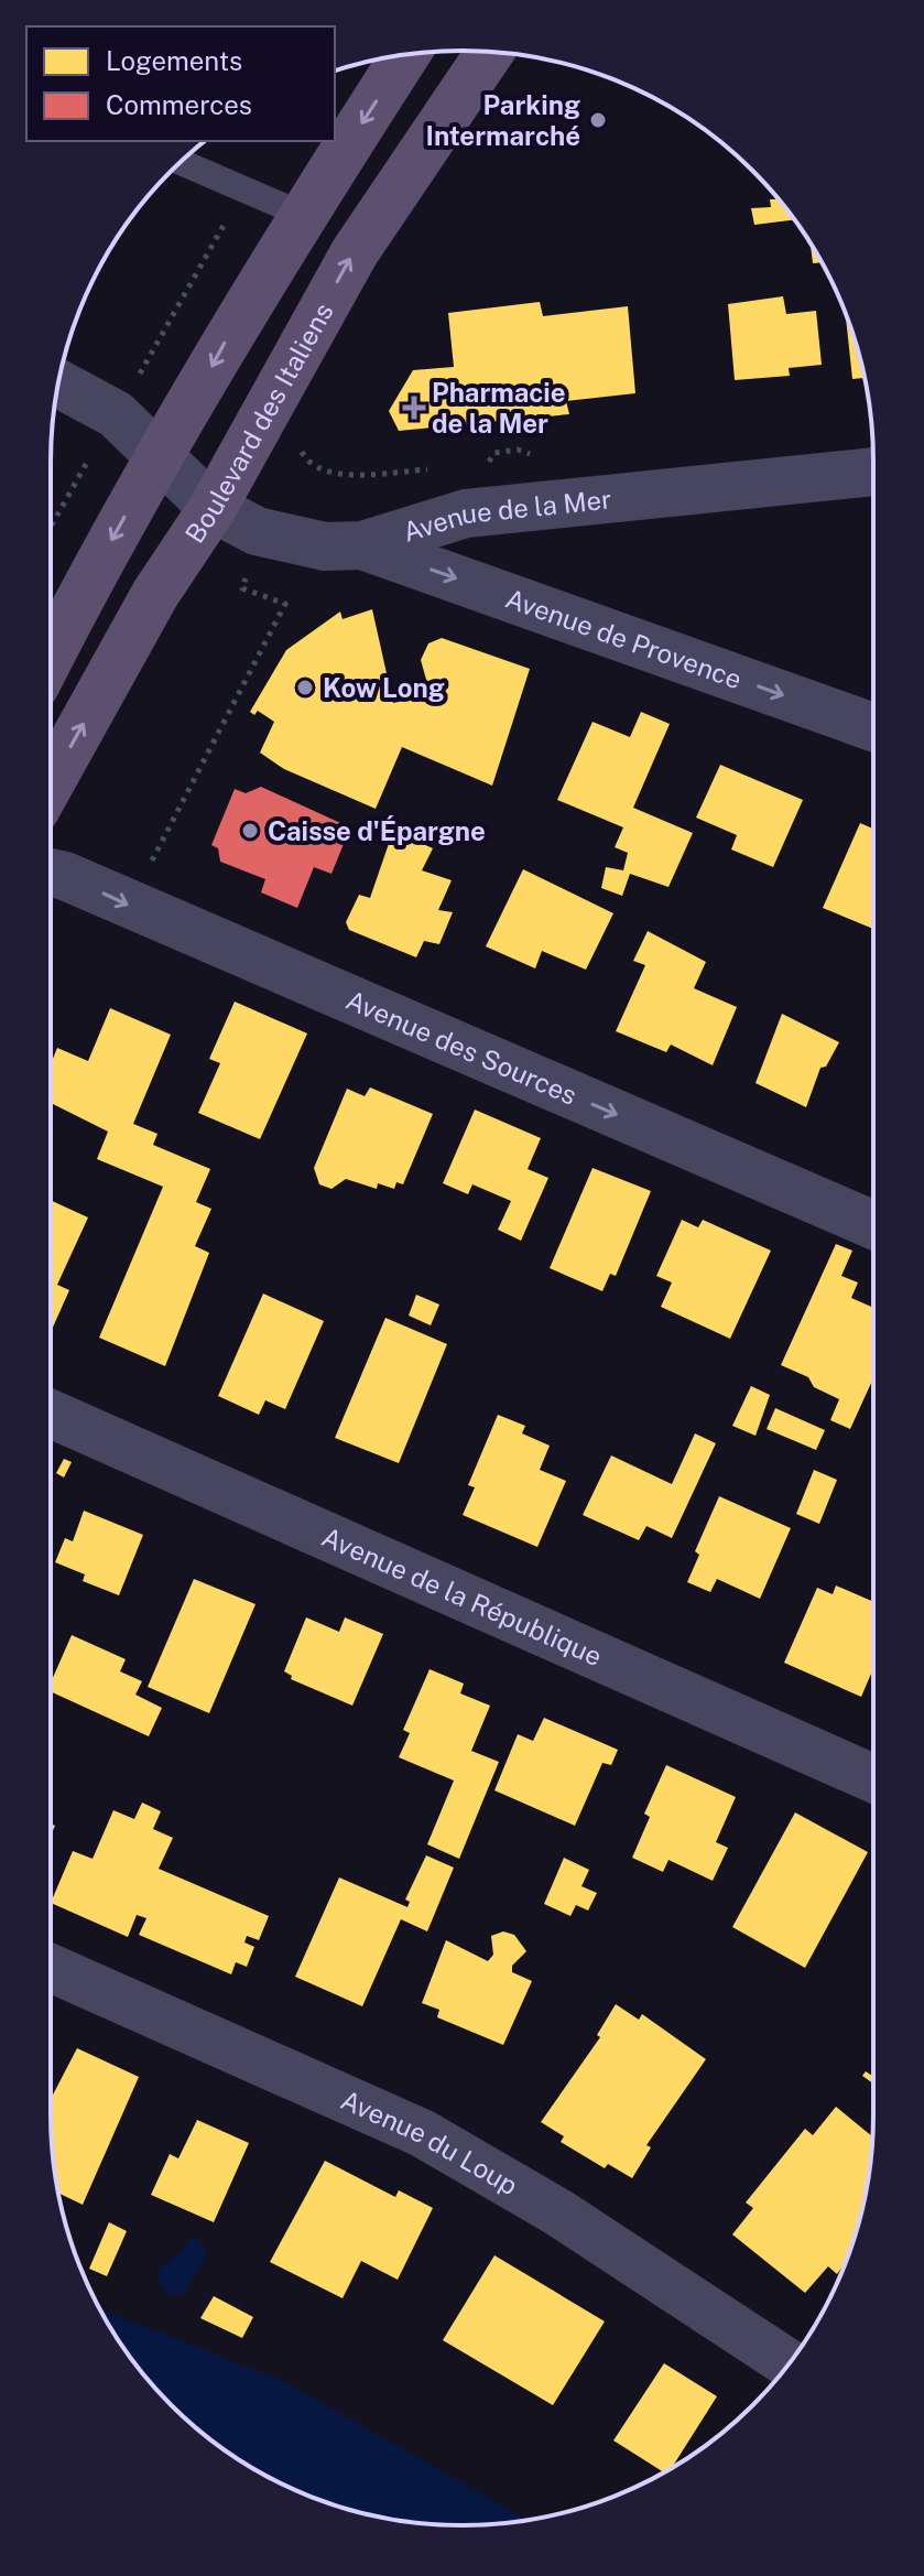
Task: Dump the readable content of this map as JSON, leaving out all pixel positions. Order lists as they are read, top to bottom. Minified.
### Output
{"streets":{"main road":["Boulevard des Italiens"],"street":["Avenue de la Mer","Avenue de Provence","Avenue des Sources","Avenue de la République","Avenue du Loup"]},"crossings":[["Boulevard des Italiens","Avenue de la Mer"],["Avenue de la Mer","Avenue de Provence"]],"one_way":["Avenue de Provence","Avenue des Sources"],"places":{"other":["Parking Intermarché","Kow Long","Caisse d'Épargne"],"health":["Pharmacie de la Mer"]},"legend":["Logements","Commerces"]}
